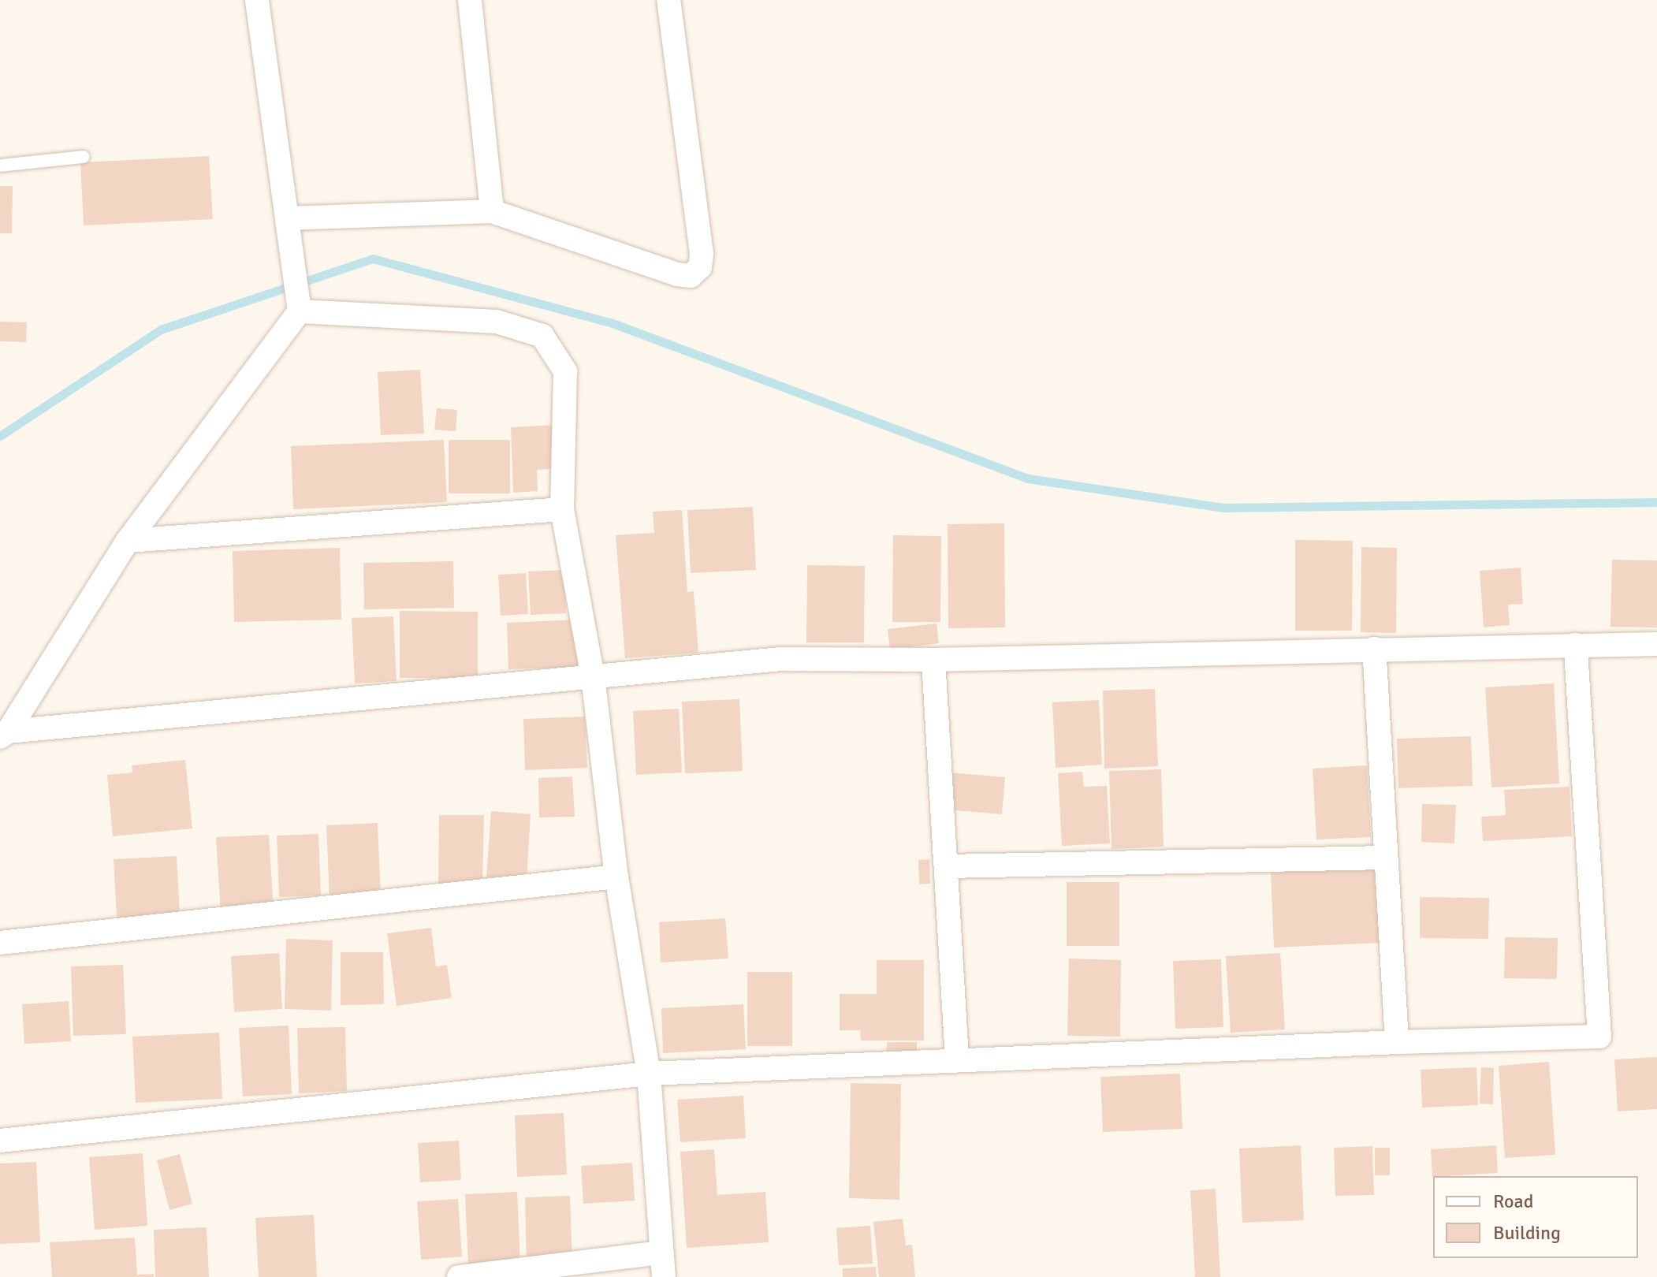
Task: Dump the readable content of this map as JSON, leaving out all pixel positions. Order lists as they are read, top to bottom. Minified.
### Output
{"legend":["Road","Building"]}
